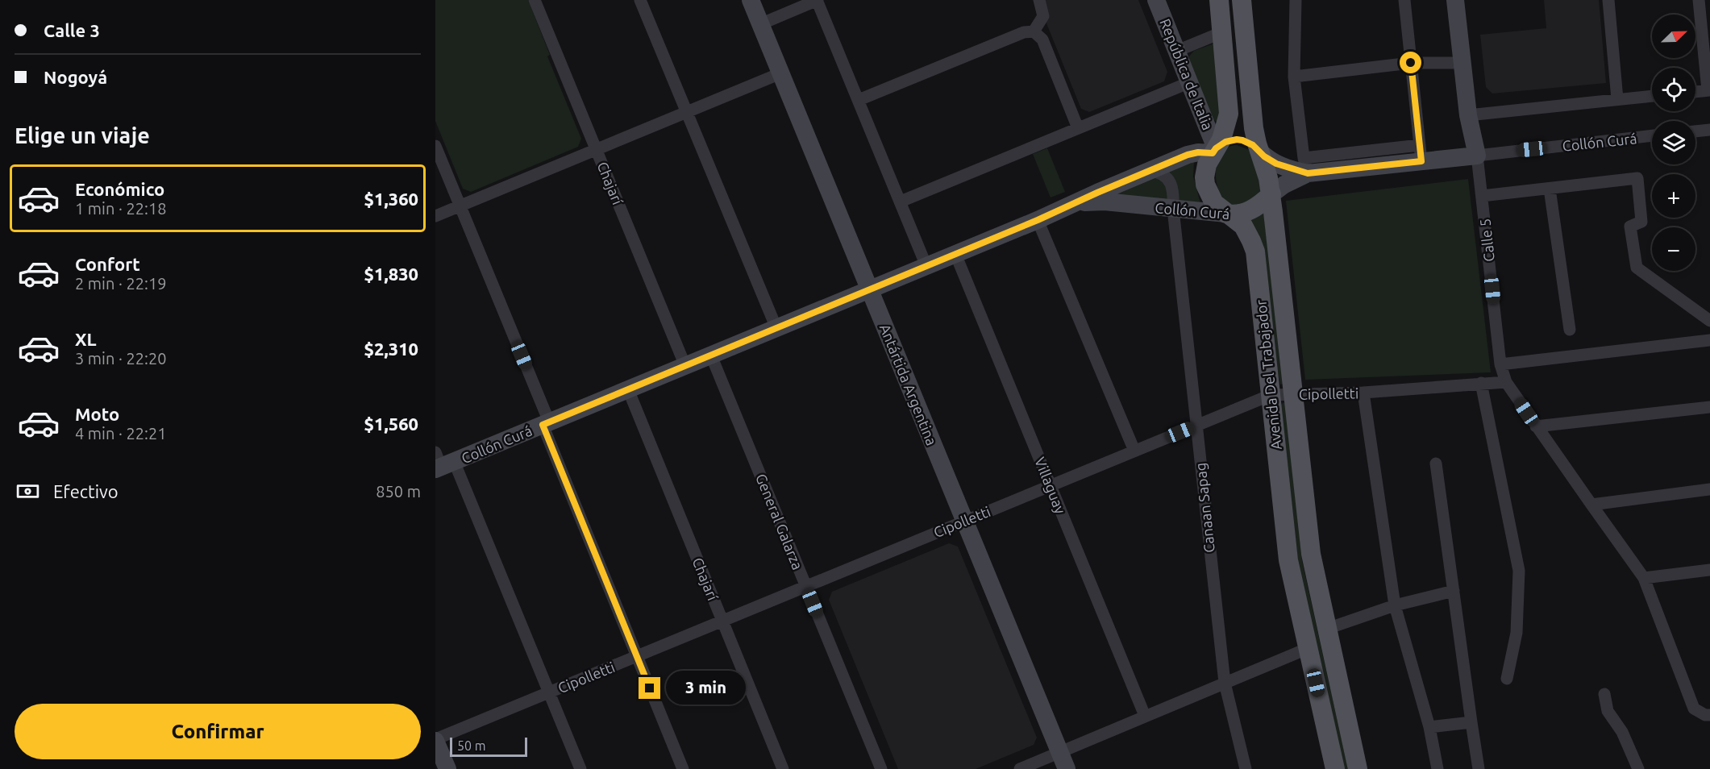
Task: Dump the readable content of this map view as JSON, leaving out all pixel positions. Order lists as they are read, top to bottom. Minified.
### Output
{"streets":{"main road":["República de Italia","Collón Curá","Calle 5","Avenida Del Trabajador","Antártida Argentina"],"street":["Chajarí","Cipolletti","Villaguay","Canaan Sapag","General Galarza"]},"crossings":[["República de Italia","Collón Curá"],["República de Italia","Avenida Del Trabajador"],["Collón Curá","Chajarí"],["Collón Curá","Calle 5"],["Collón Curá","Avenida Del Trabajador"],["Collón Curá","Antártida Argentina"],["Collón Curá","Villaguay"],["Collón Curá","Canaan Sapag"],["Collón Curá","General Galarza"],["Chajarí","Cipolletti"],["Calle 5","Cipolletti"],["Avenida Del Trabajador","Cipolletti"],["Antártida Argentina","Cipolletti"],["Cipolletti","Villaguay"],["Cipolletti","Canaan Sapag"],["Cipolletti","General Galarza"]],"scale_bar":"50 m","north":"top right","page":{"banner":["Calle 3","Nogoyá"],"map_buttons":["+","−"],"heading":"Elige un viaje","list":[{"name":"Económico","note":"1 min · 22:18","value":"$1,360"},{"name":"Confort","note":"2 min · 22:19","value":"$1,830"},{"name":"XL","note":"3 min · 22:20","value":"$2,310"},{"name":"Moto","note":"4 min · 22:21","value":"$1,560"}],"pay":["Efectivo","850 m"],"bubble":"3 min","buttons":"Confirmar","scale":"50 m"}}
